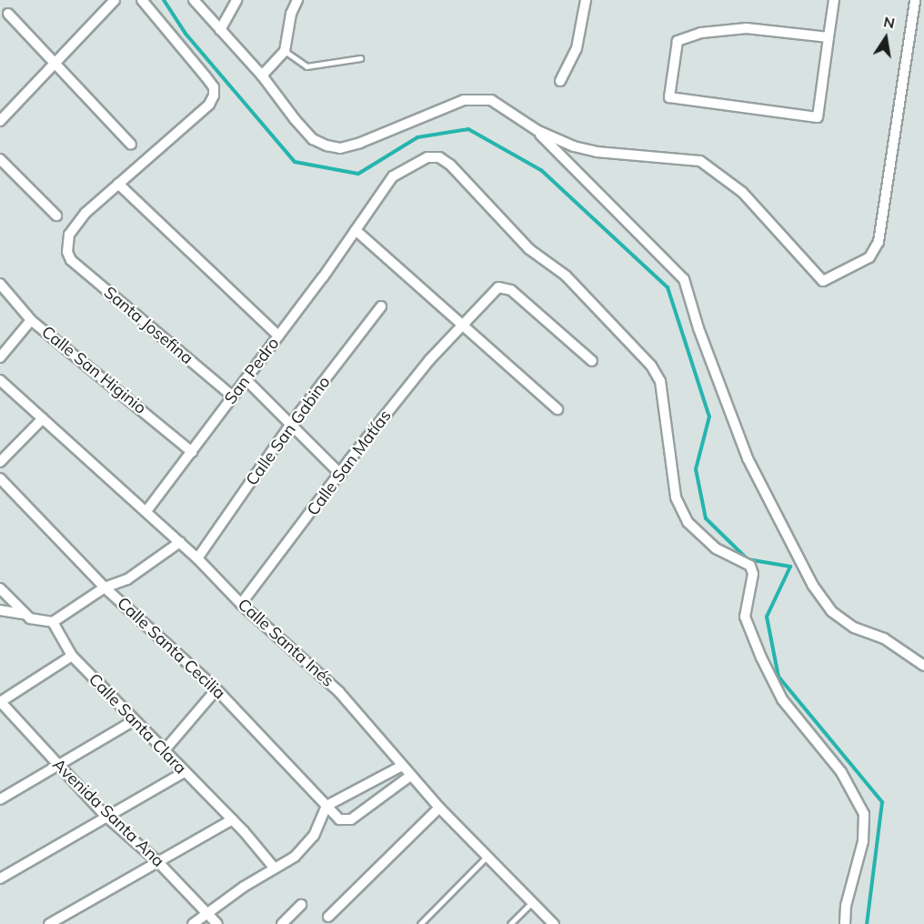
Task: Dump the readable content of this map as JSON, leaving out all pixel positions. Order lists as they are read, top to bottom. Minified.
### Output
{"streets":{"street":["Santa Josefina","Calle San Higinio","San Pedro","Calle San Gabino","Calle San Matías","Calle Santa Inés","Calle Santa Cecilia","Calle Santa Clara","Avenida Santa Ana"]},"crossings":[["Santa Josefina","San Pedro"],["Calle San Higinio","San Pedro"],["San Pedro","Calle Santa Inés"],["Calle San Gabino","Calle Santa Inés"],["Calle San Matías","Calle Santa Inés"],["Calle Santa Inés","Calle Santa Cecilia"]],"north":"top"}
